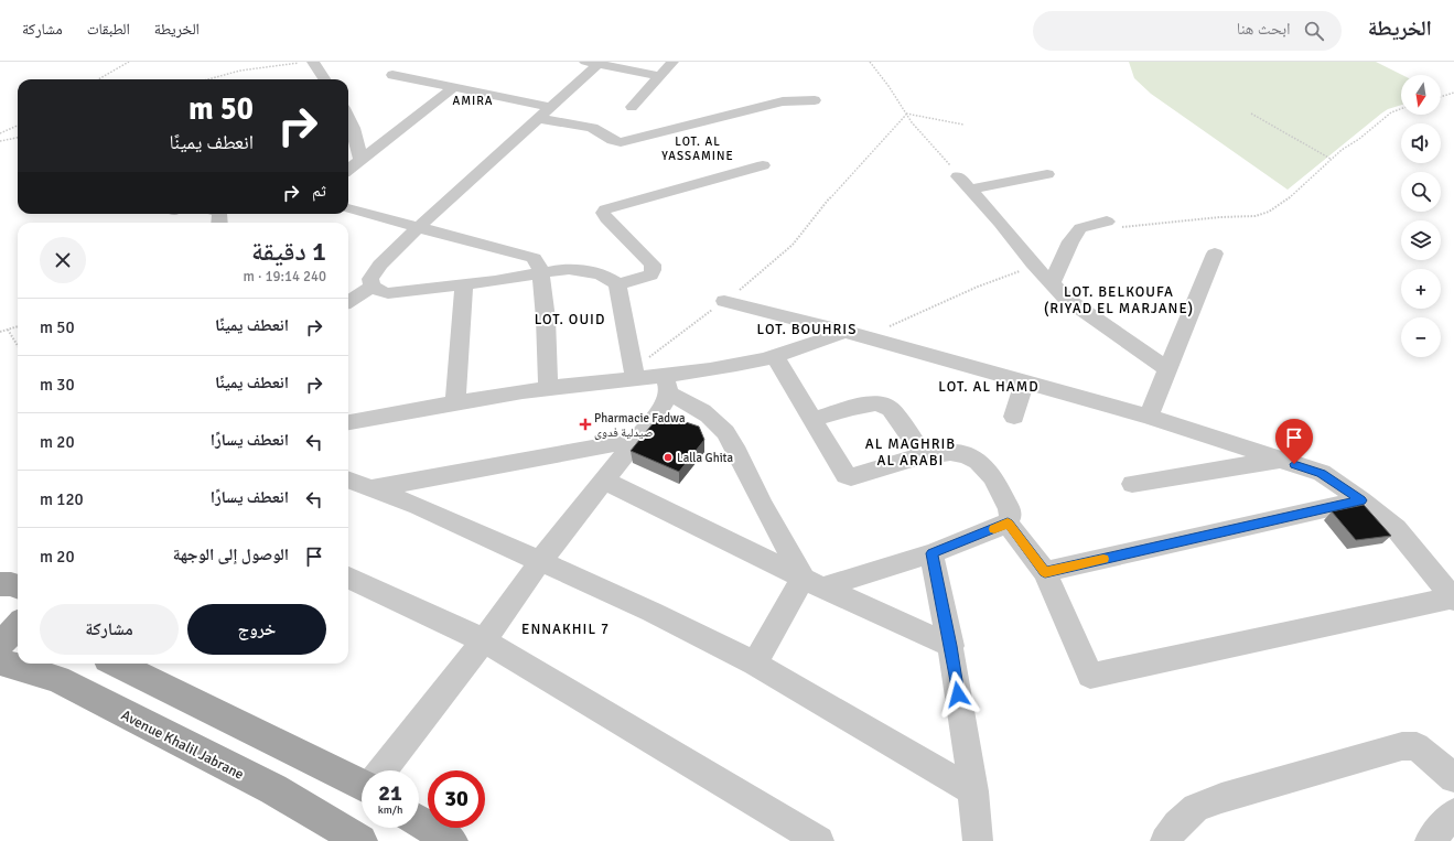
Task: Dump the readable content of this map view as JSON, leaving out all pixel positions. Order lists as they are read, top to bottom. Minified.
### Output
{"streets":{"main road":["Avenue Khalil Jabrane"]},"districts":["AMIRA","LOT. AL YASSAMINE","LOT. BELKOUFA (RIYAD EL MARJANE)","LOT. OUID","LOT. BOUHRIS","LOT. AL HAMD","AL MAGHRIB AL ARABI","ENNAKHIL 7"],"places":{"health":["Pharmacie Fadwa صيدلية فدوى"],"other":["Lalla Ghita"]},"north":"bottom","page":{"header":"الخريطة","search":"ابحث هنا","nav":["الخريطة","الطبقات","مشاركة"],"map_buttons":["+","−"],"turn":["50 m","انعطف يمينًا"],"then":"ثم","heading":["1 دقيقة","240 m · 19:14"],"list":[{"name":"انعطف يمينًا","value":"50 m"},{"name":"انعطف يمينًا","value":"30 m"},{"name":"انعطف يسارًا","value":"20 m"},{"name":"انعطف يسارًا","value":"120 m"},{"name":"الوصول إلى الوجهة","value":"20 m"}],"buttons":["خروج","مشاركة"],"speed":"21 km/h","limit":"30"}}
